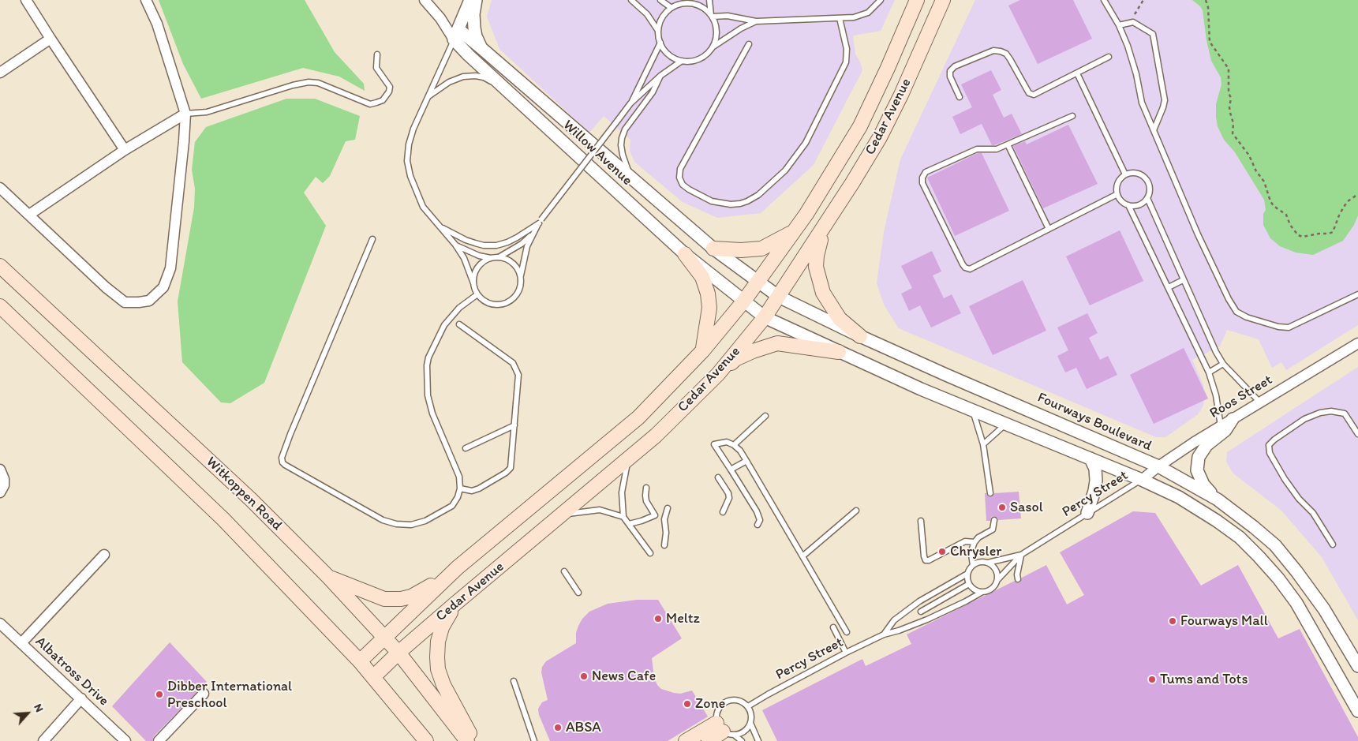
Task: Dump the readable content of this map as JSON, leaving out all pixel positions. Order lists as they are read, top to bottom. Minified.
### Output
{"streets":{"main road":["Cedar Avenue","Witkoppen Road"],"street":["Willow Avenue","Roos Street","Fourways Boulevard","Albatross Drive"],"lane":["Percy Street"]},"crossings":[["Cedar Avenue","Willow Avenue"],["Cedar Avenue","Fourways Boulevard"],["Cedar Avenue","Witkoppen Road"],["Willow Avenue","Fourways Boulevard"],["Roos Street","Fourways Boulevard"],["Roos Street","Percy Street"]],"places":["Sasol","Chrysler","Meltz","Fourways Mall","News Cafe","Tums and Tots","Dibber International Preschool","Zone","ABSA"],"north":"top right"}
